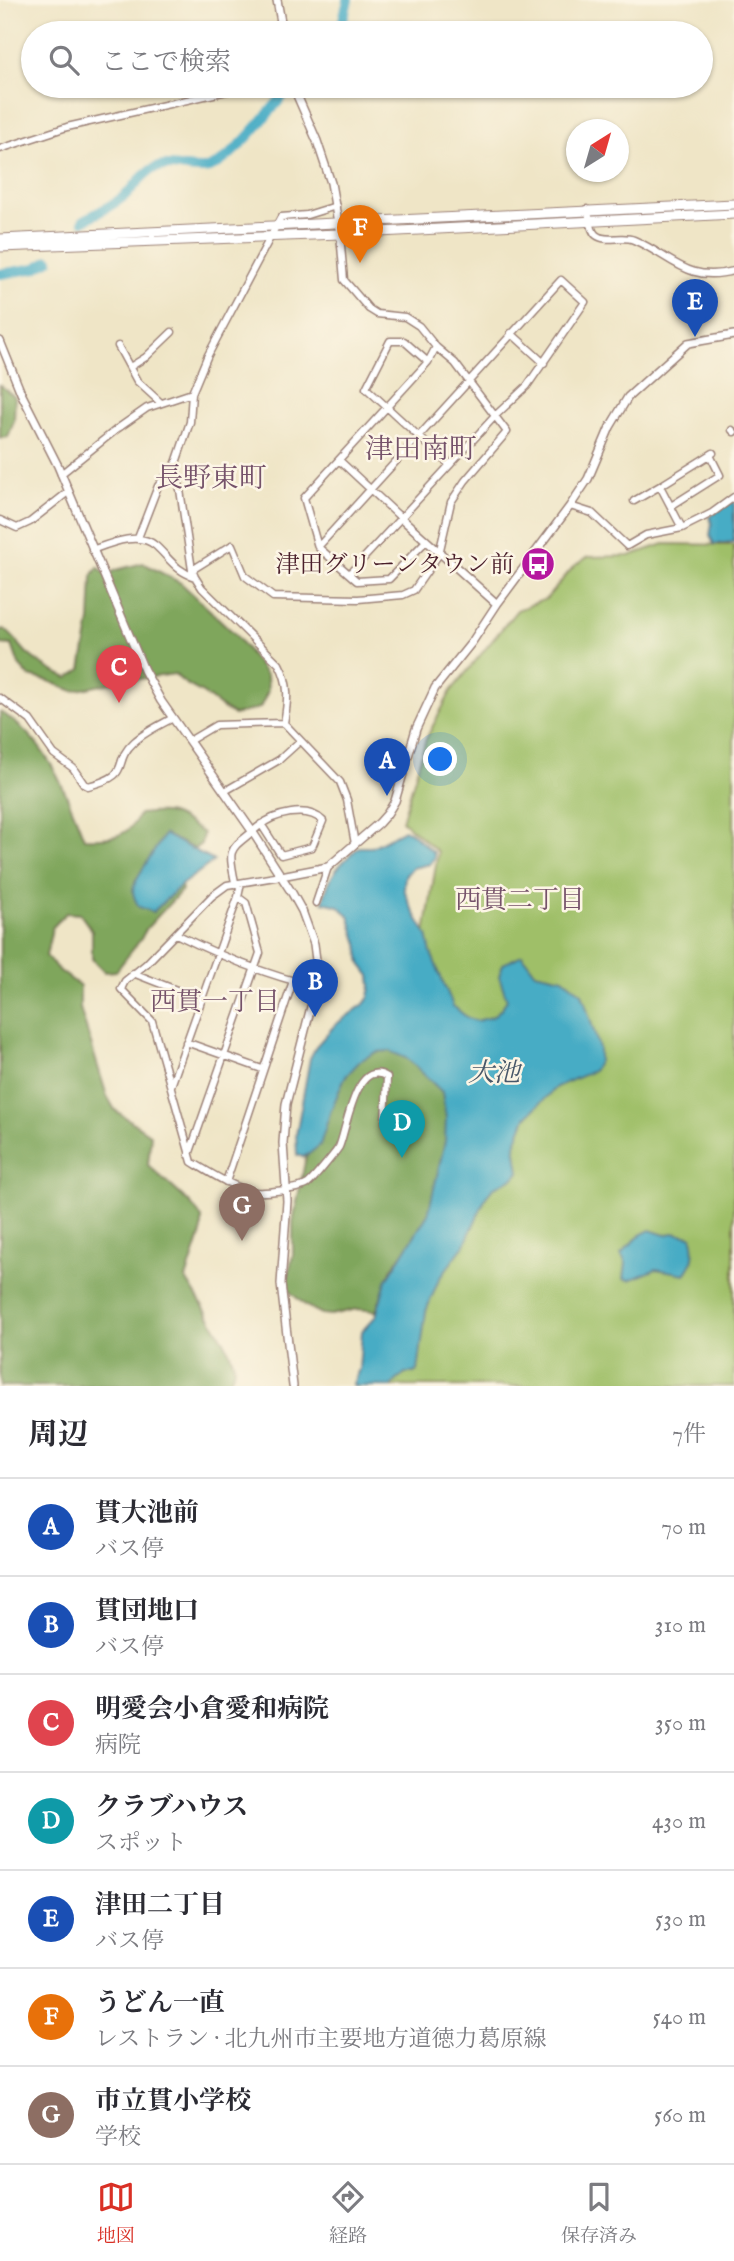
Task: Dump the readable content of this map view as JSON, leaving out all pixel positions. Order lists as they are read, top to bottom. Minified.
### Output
{"districts":["津田南町","長野東町","西貫二丁目","西貫一丁目"],"water":["大池"],"places":{"bus stop":["津田グリーンタウン前"]},"north":"top right","page":{"search":"ここで検索","pins":["F","E","C","A","B","D","G"],"heading":["周辺","7件"],"list":[{"mark":"A","name":"貫大池前","note":"バス停","value":"70 m"},{"mark":"B","name":"貫団地口","note":"バス停","value":"310 m"},{"mark":"C","name":"明愛会小倉愛和病院","note":"病院","value":"350 m"},{"mark":"D","name":"クラブハウス","note":"スポット","value":"430 m"},{"mark":"E","name":"津田二丁目","note":"バス停","value":"530 m"},{"mark":"F","name":"うどん一直","note":"レストラン · 北九州市主要地方道徳力葛原線","value":"540 m"},{"mark":"G","name":"市立貫小学校","note":"学校","value":"560 m"}],"nav":["地図","経路","保存済み"]}}
